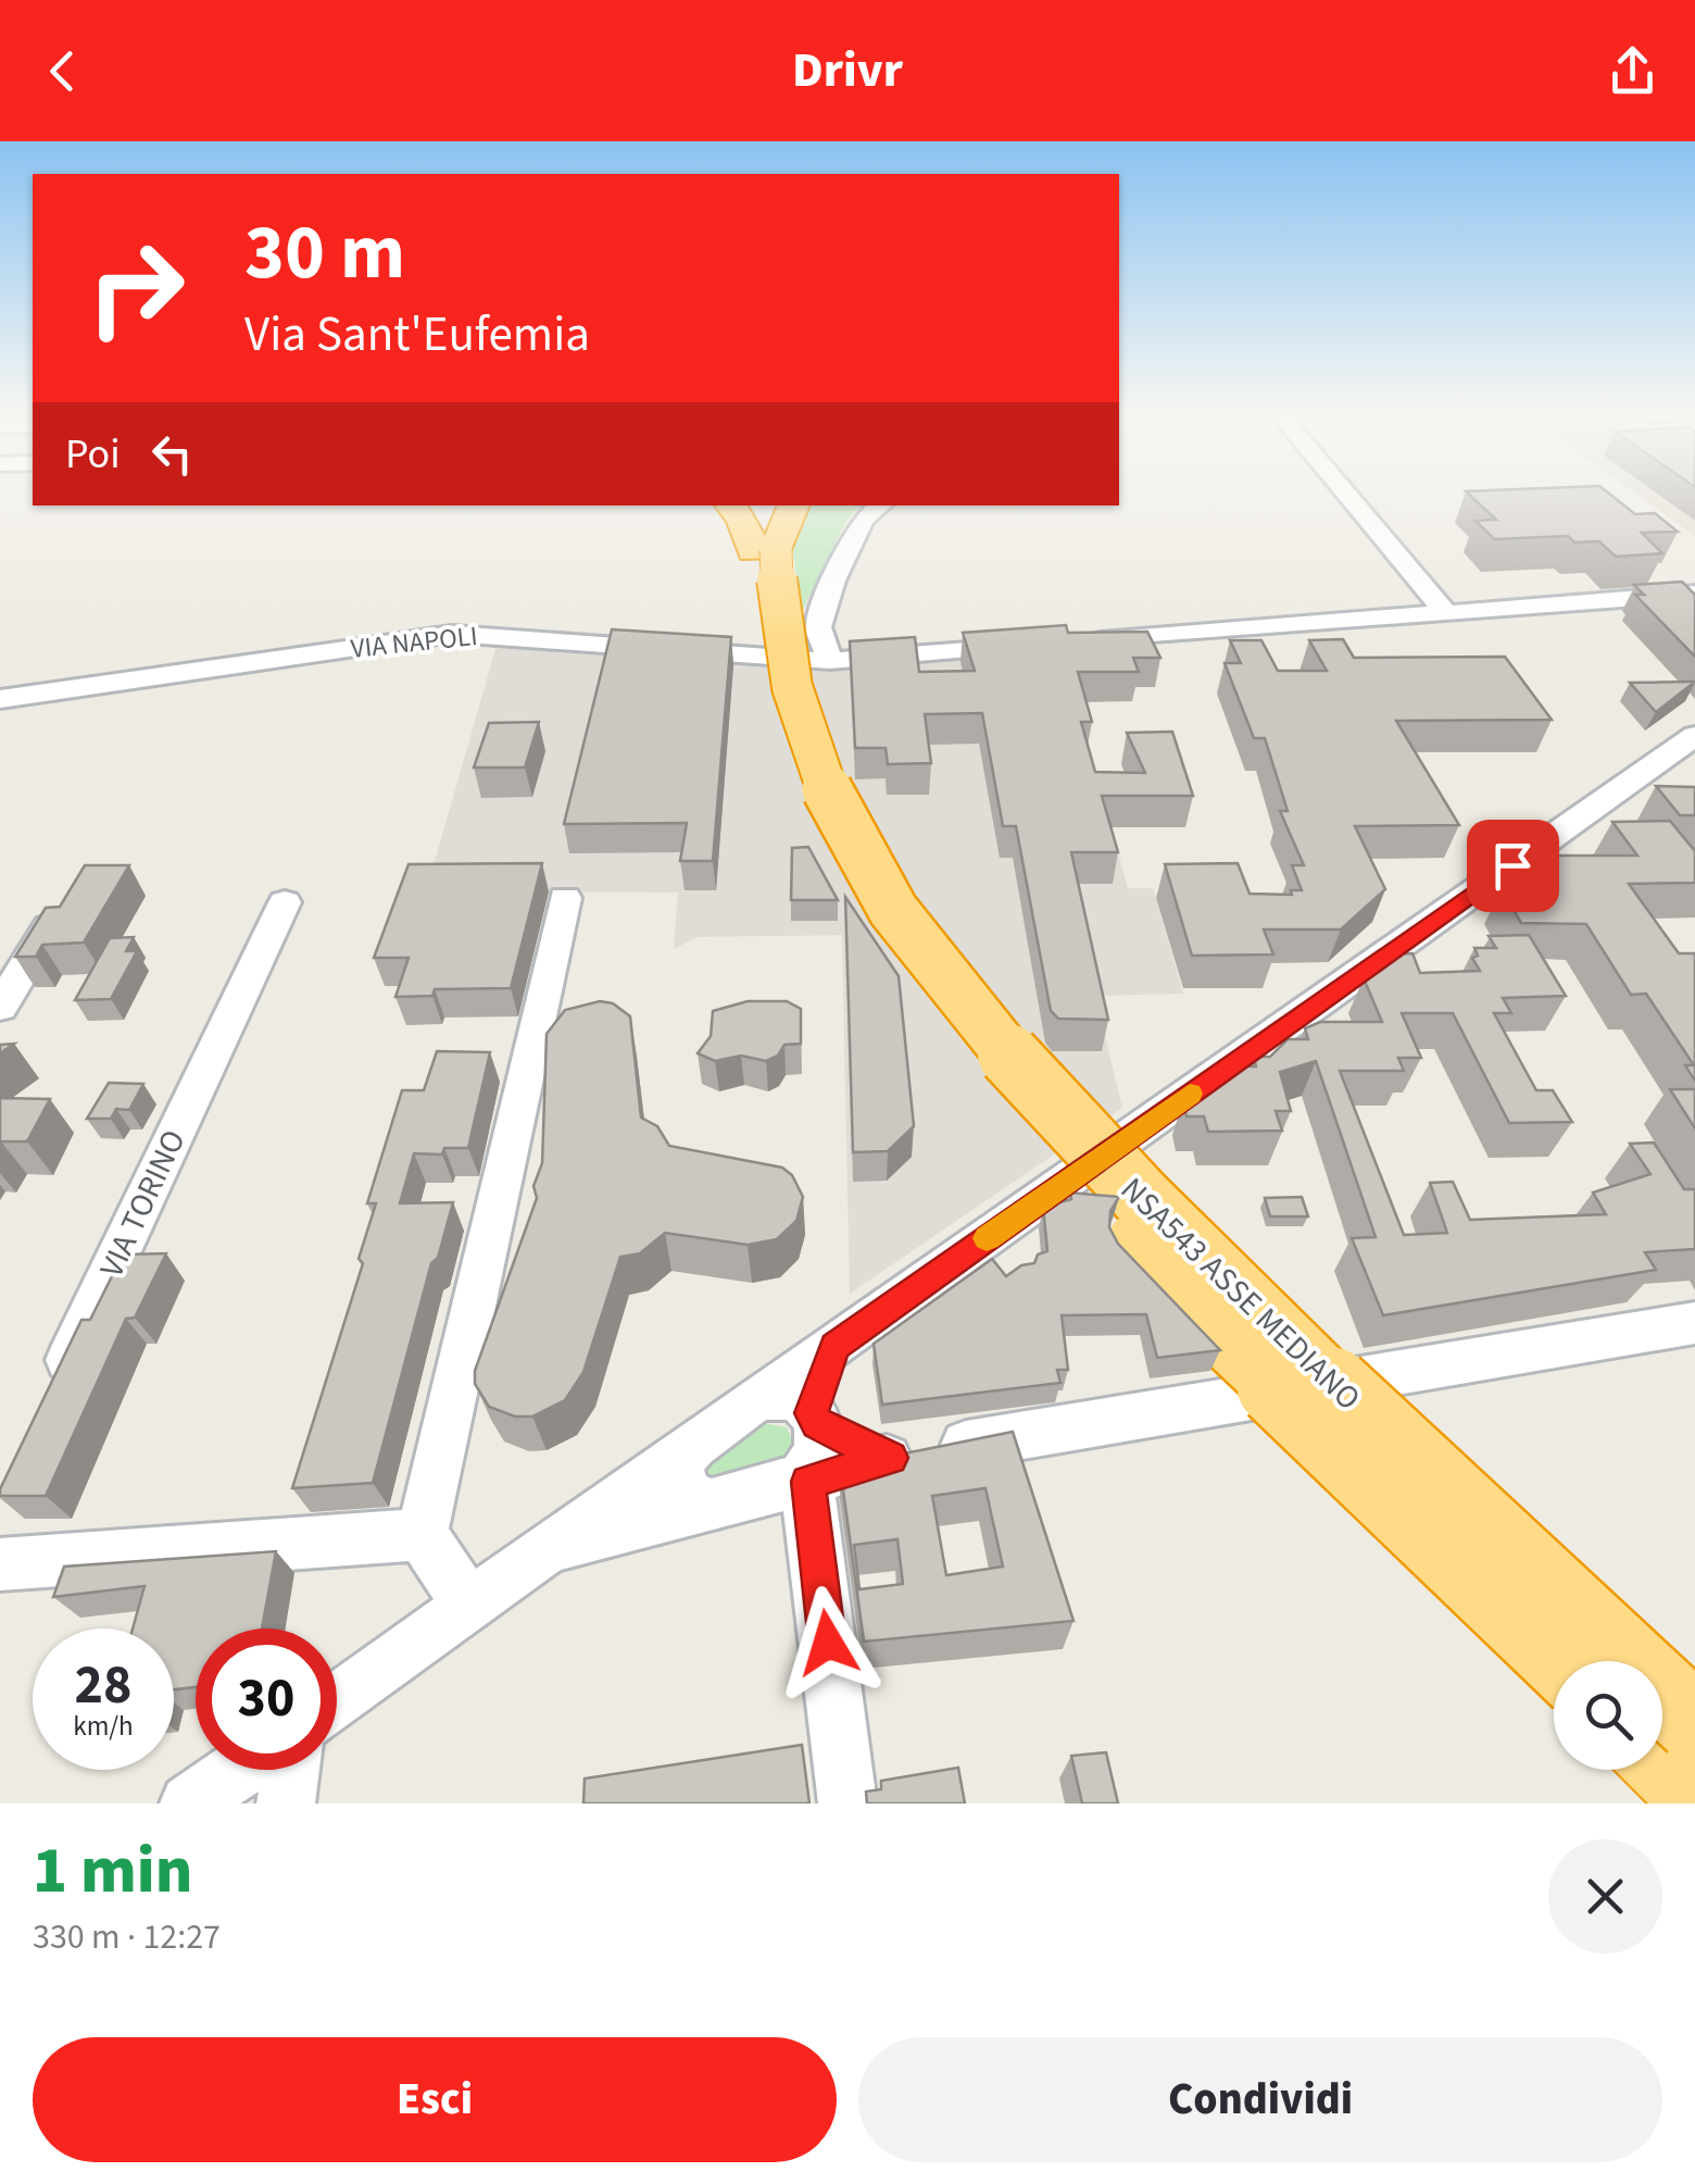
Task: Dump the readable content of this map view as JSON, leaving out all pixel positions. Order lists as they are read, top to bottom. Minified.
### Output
{"streets":{"highway":["NSA543 ASSE MEDIANO"],"street":["VIA NAPOLI","VIA TORINO"]},"page":{"header":"Drivr","turn":["30 m","Via Sant'Eufemia"],"then":"Poi","speed":"28 km/h","limit":"30","heading":["1 min","330 m · 12:27"],"buttons":["Esci","Condividi"]}}
